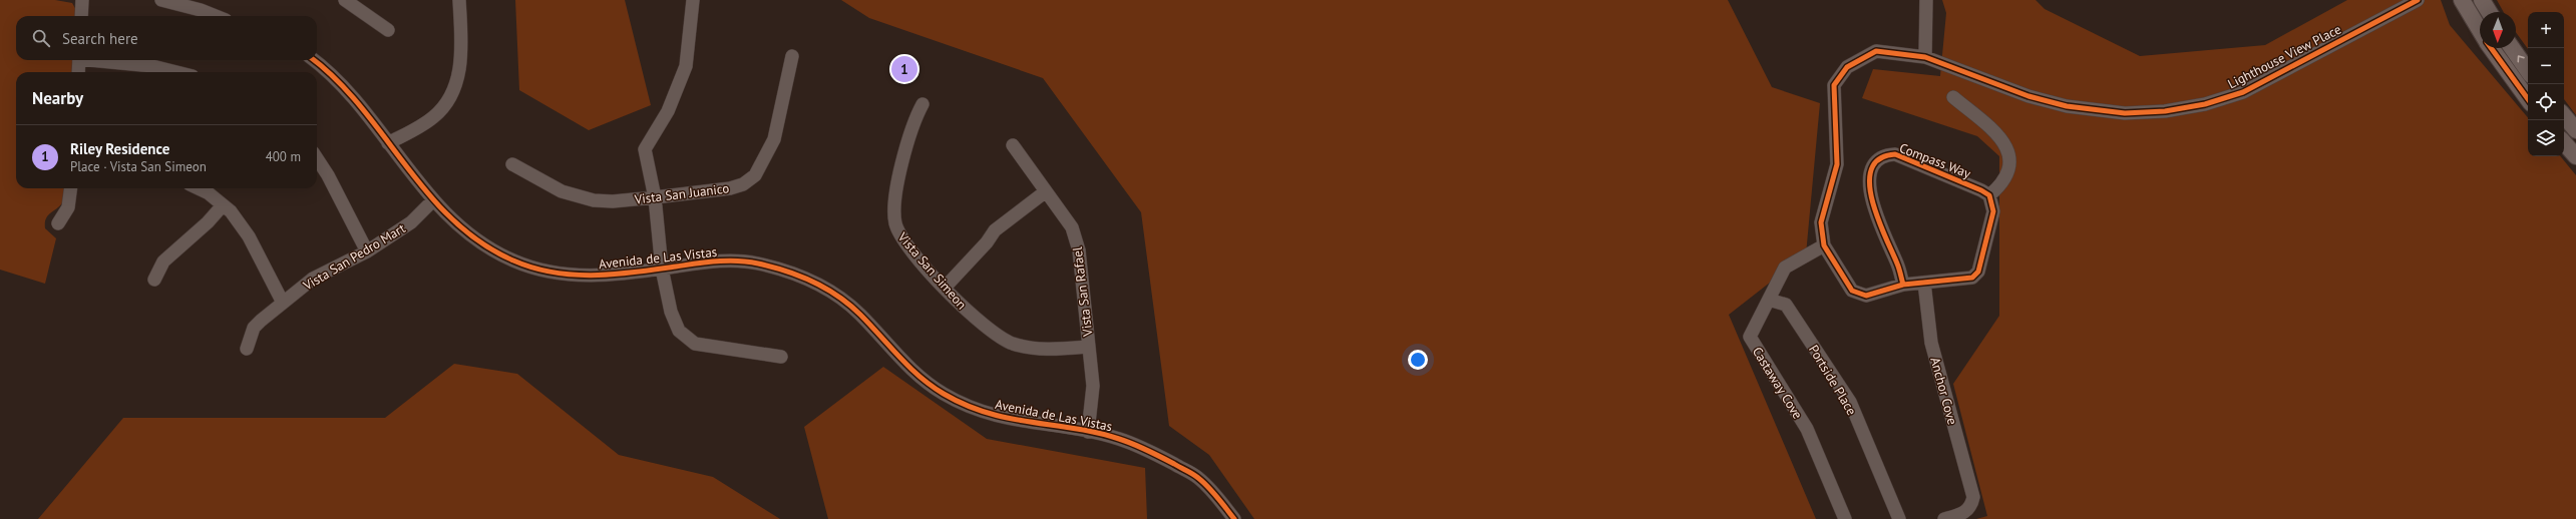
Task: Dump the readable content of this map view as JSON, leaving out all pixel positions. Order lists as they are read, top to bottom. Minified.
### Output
{"streets":{"street":["Lighthouse View Place","Compass Way","Vista San Juanico","Vista San Pedro Mart","Avenida de Las Vistas","Vista San Simeon","Vista San Rafael","Portside Place","Castaway Cove","Anchor Cove"]},"crossings":[["Lighthouse View Place","Castaway Cove"],["Vista San Pedro Mart","Avenida de Las Vistas"],["Avenida de Las Vistas","Vista San Rafael"],["Vista San Simeon","Vista San Rafael"],["Portside Place","Castaway Cove"]],"north":"bottom","page":{"map_buttons":["+","−"],"search":"Search here","pins":"1","heading":"Nearby","list":[{"mark":"1","name":"Riley Residence","note":"Place · Vista San Simeon","value":"400 m"}]}}
